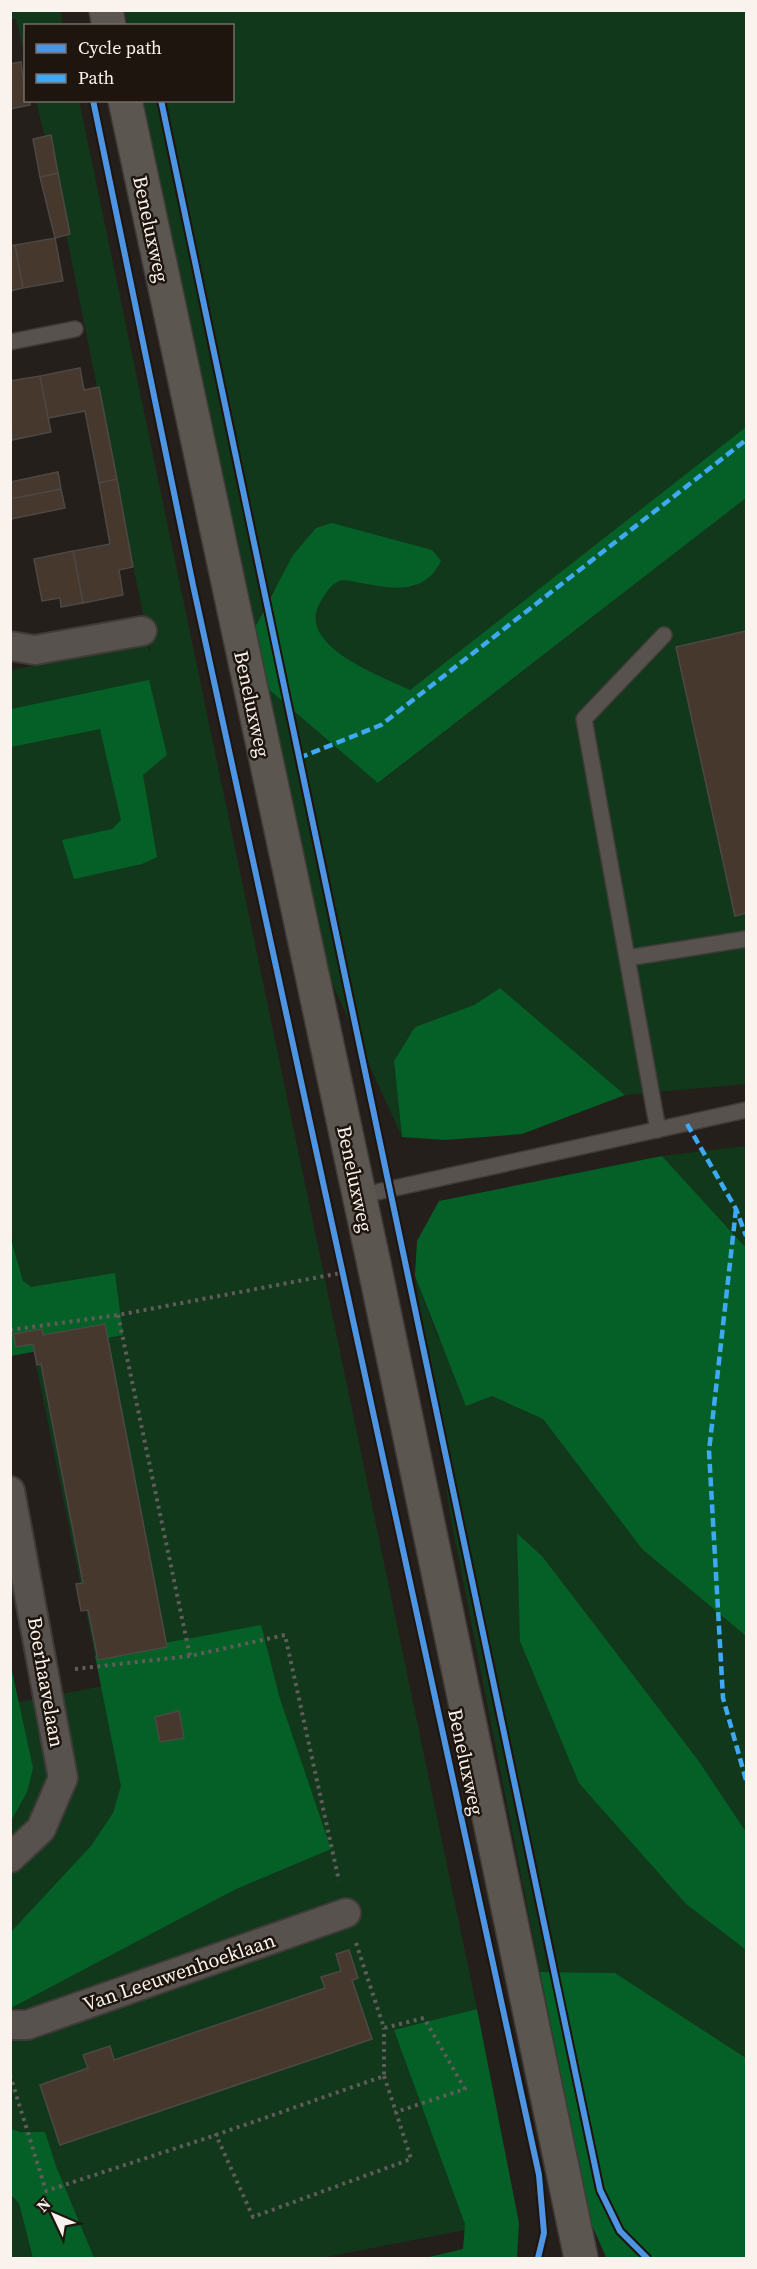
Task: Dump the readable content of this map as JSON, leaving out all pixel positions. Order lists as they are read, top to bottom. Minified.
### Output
{"streets":{"main road":["Beneluxweg"],"street":["Boerhaavelaan","Van Leeuwenhoeklaan"]},"legend":["Cycle path","Path"],"north":"top left"}
